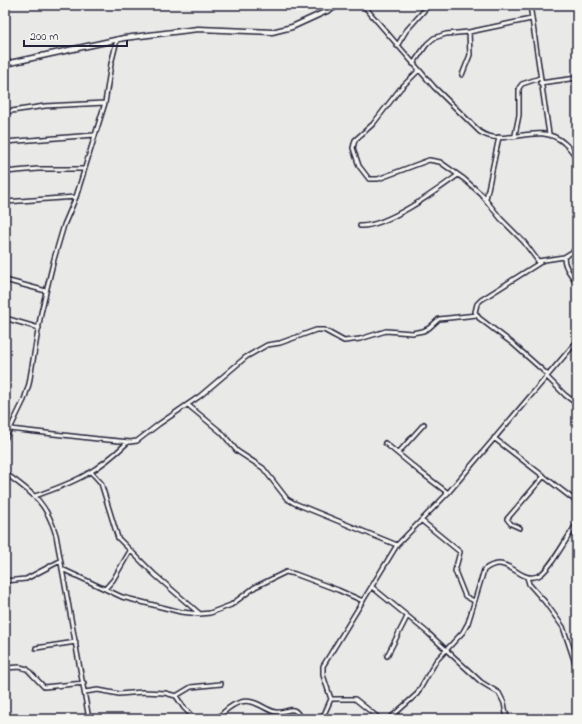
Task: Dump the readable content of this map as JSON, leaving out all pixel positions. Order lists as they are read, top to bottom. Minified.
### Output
{"scale_bar":"200 m"}
